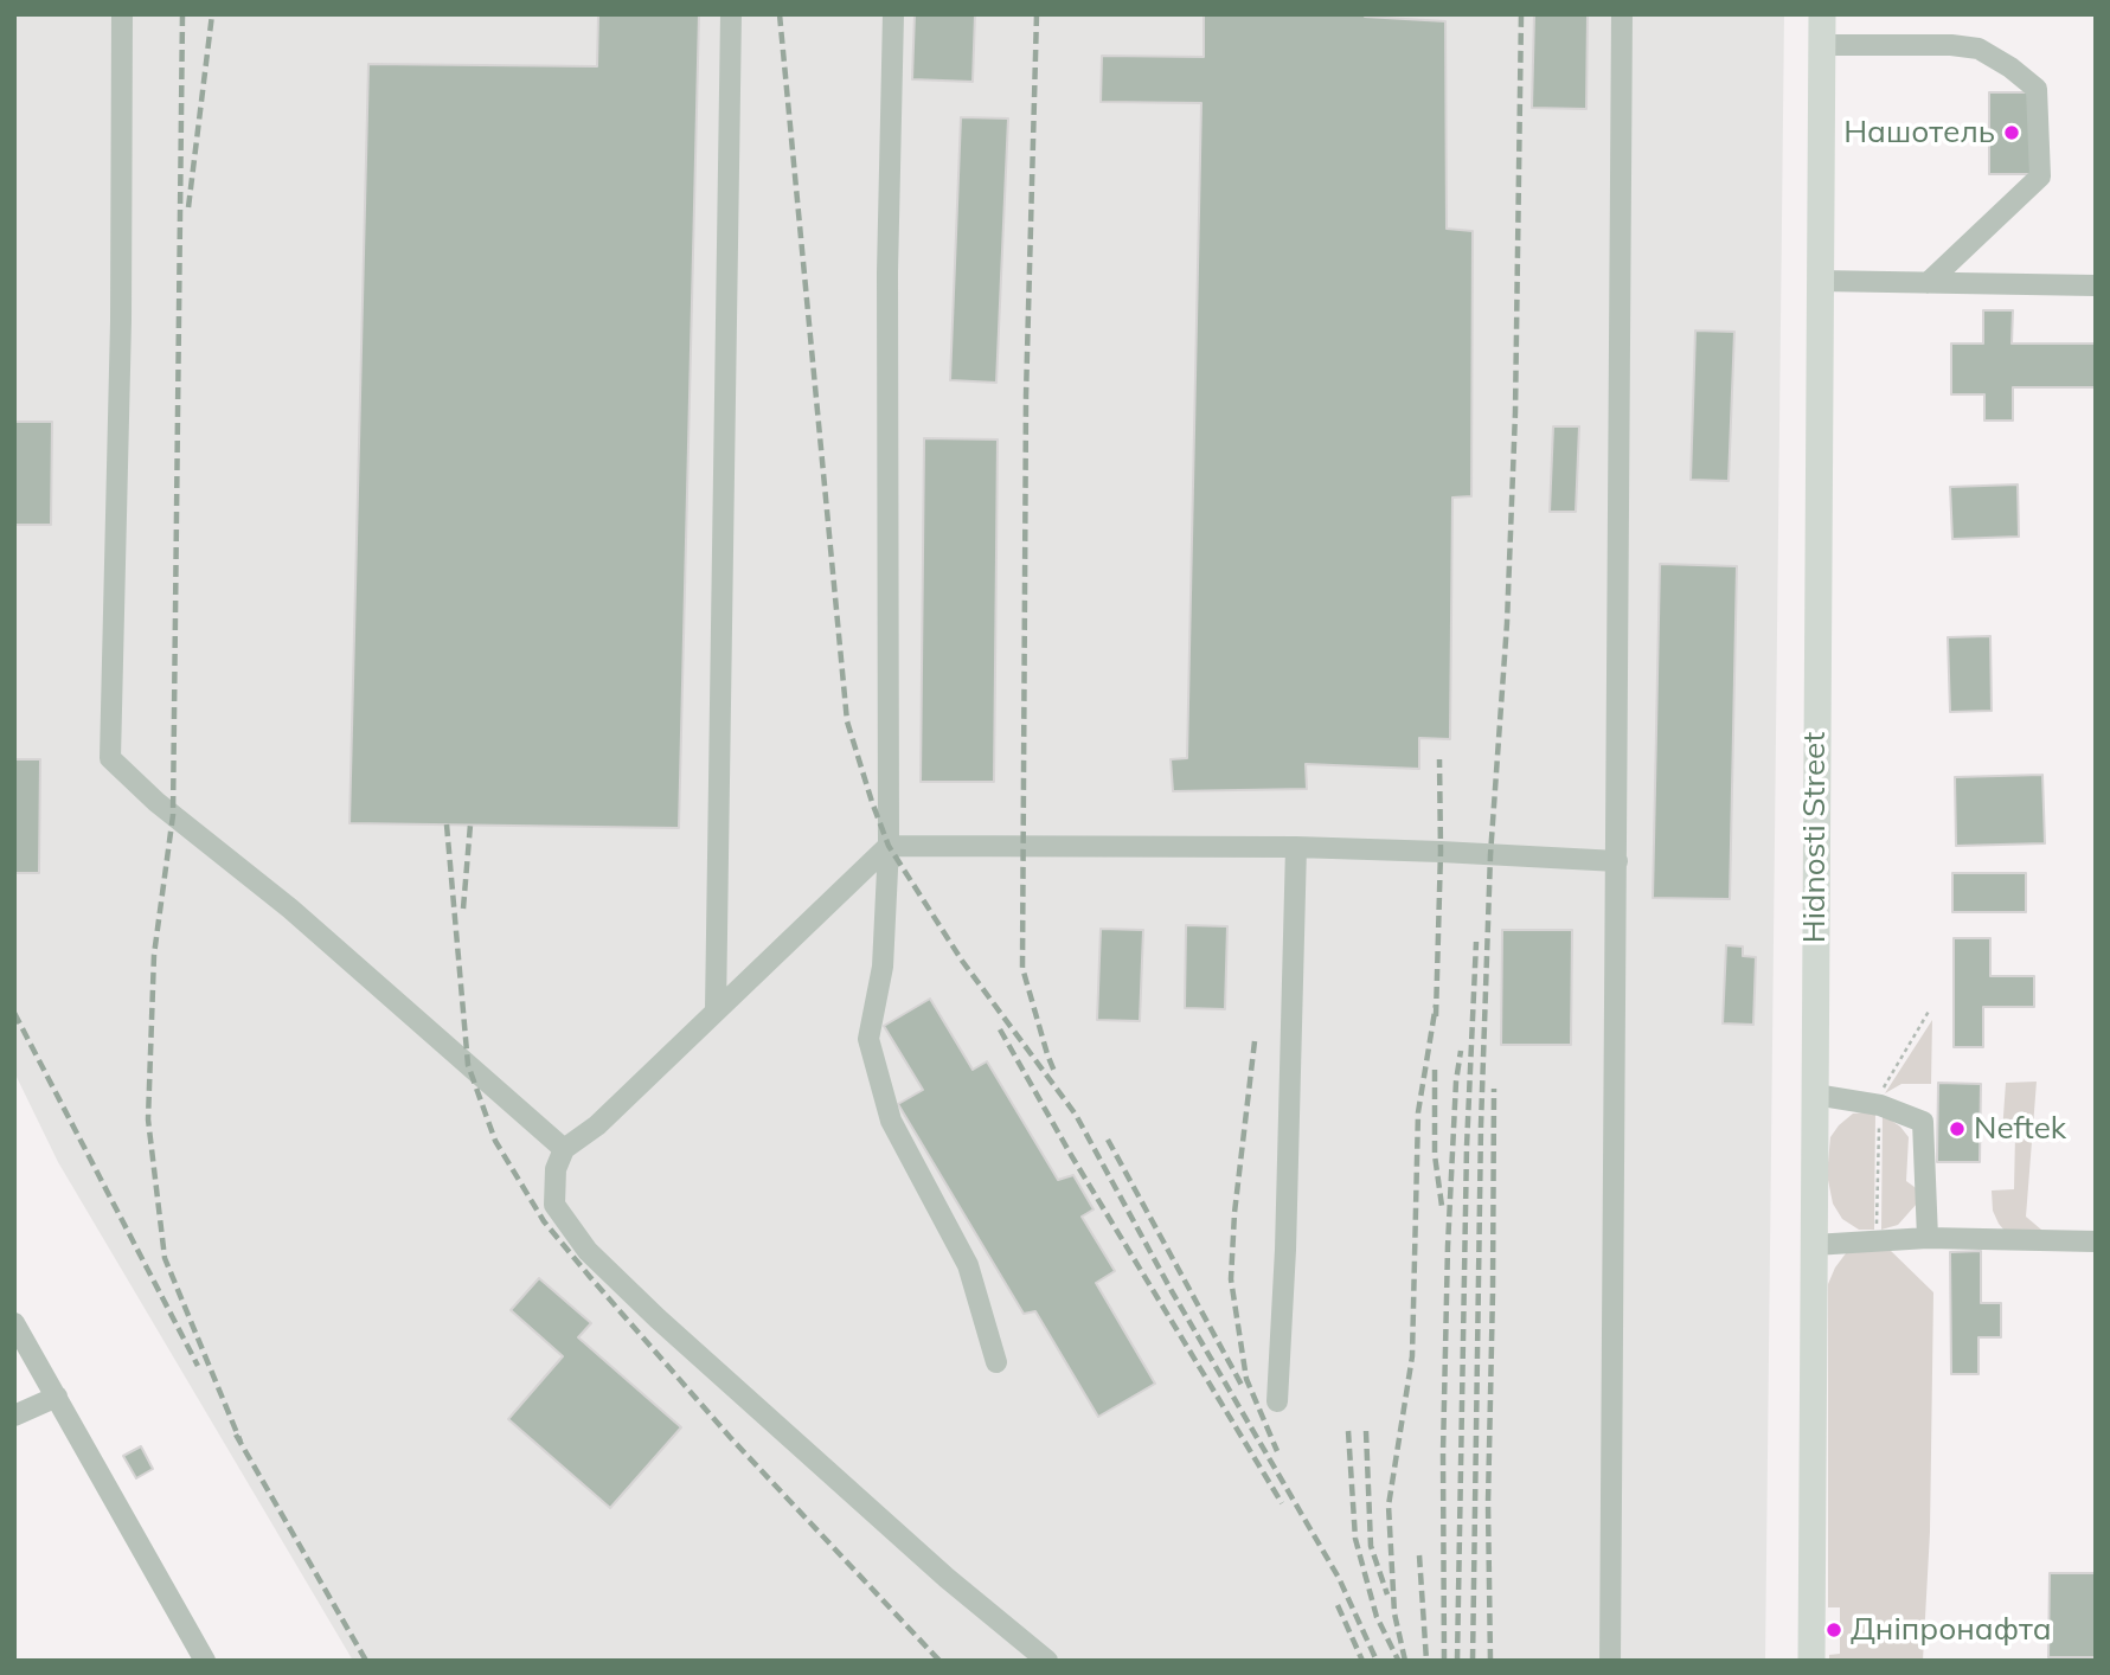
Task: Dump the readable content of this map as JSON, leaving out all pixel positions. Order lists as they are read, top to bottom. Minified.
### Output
{"streets":{"main road":["Hidnosti Street"]},"places":["Нашотель","Neftek","Дніпронафта"]}
